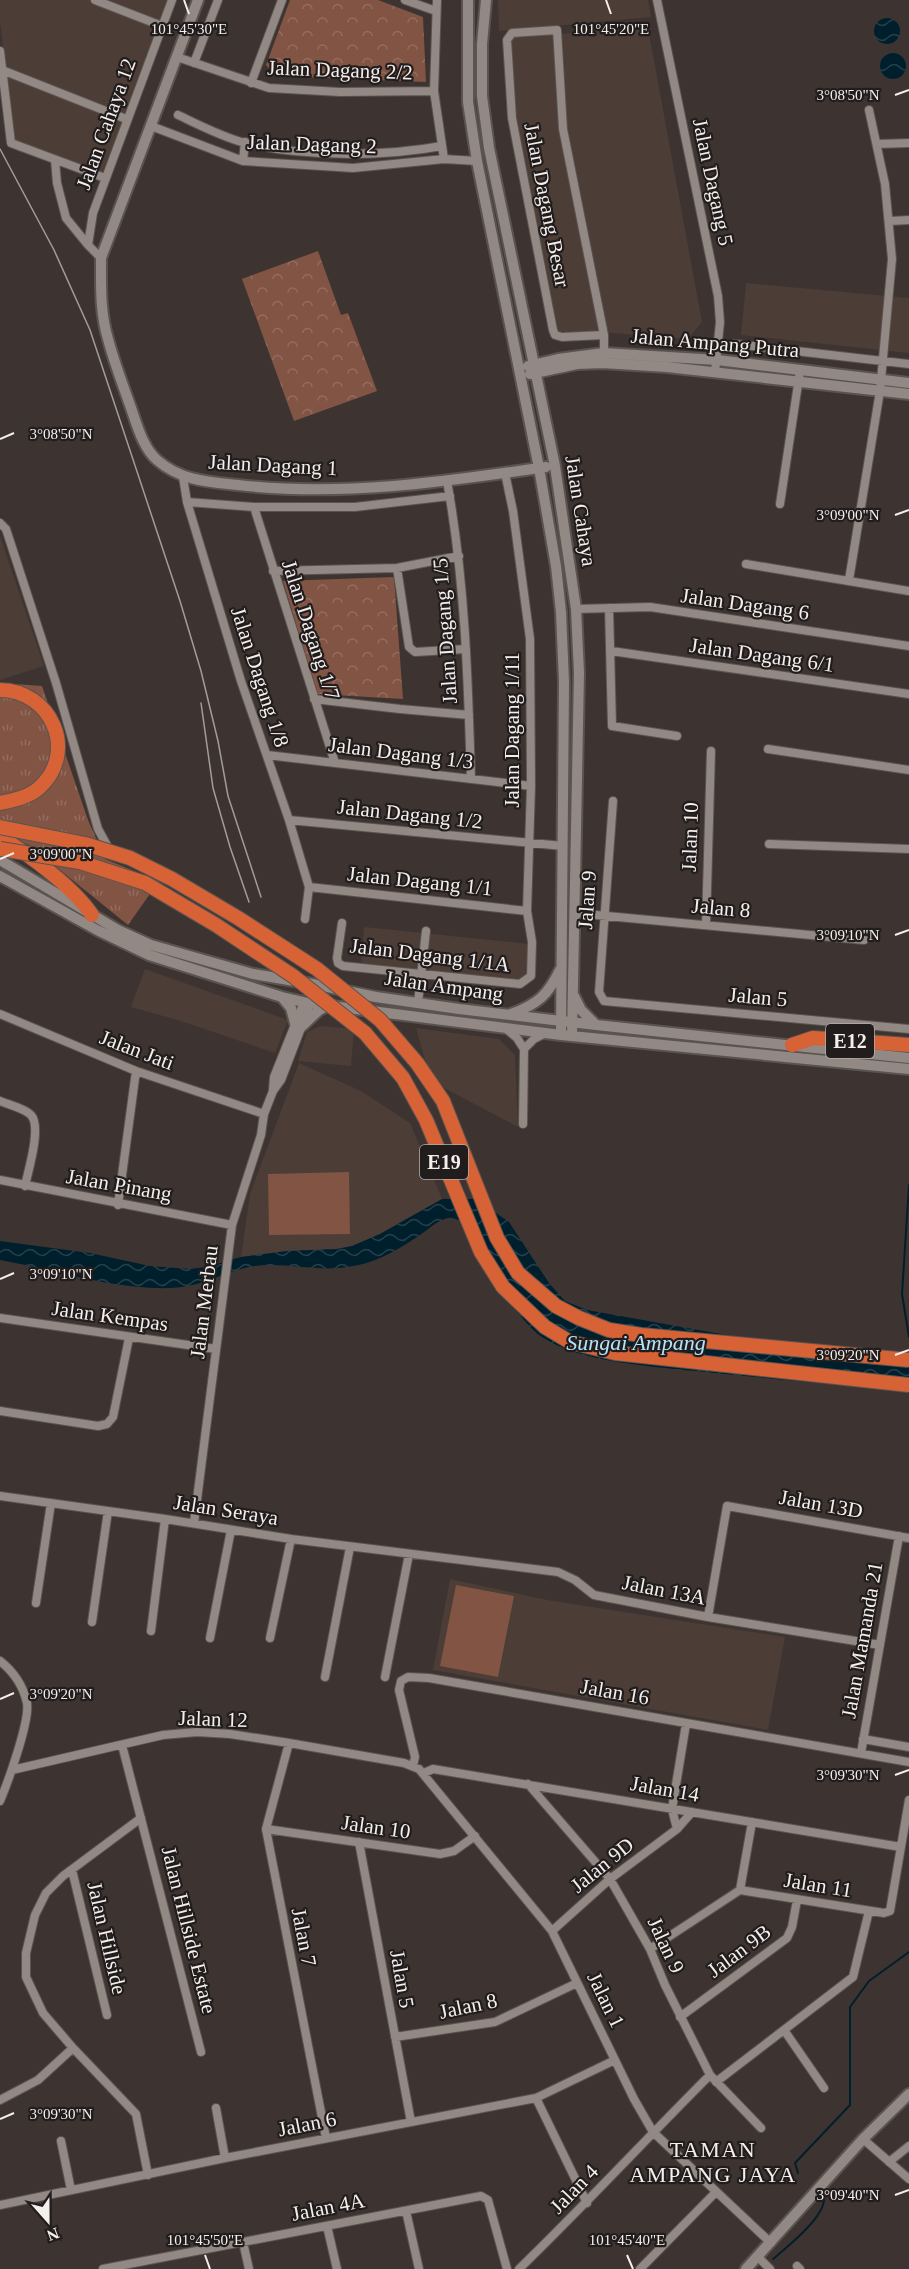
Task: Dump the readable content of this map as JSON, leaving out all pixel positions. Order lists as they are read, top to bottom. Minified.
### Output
{"streets":{"highway":["E12","E19"],"main road":["Jalan Ampang Putra","Jalan Dagang 1","Jalan Cahaya","Jalan Ampang"],"street":["Jalan Dagang 2/2","Jalan Cahaya 12","Jalan Dagang 2","Jalan Dagang 5","Jalan Dagang Besar","Jalan Dagang 6","Jalan Dagang 1/7","Jalan Dagang 1/5","Jalan Dagang 6/1","Jalan Dagang 1/8","Jalan Dagang 1/11","Jalan Dagang 1/3","Jalan Dagang 1/2","Jalan 10","Jalan Dagang 1/1","Jalan 9","Jalan 8","Jalan Dagang 1/1A","Jalan 5","Jalan Jati","Jalan Pinang","Jalan Merbau","Jalan Kempas","Jalan 13D","Jalan Seraya","Jalan 13A","Jalan Mamanda 21","Jalan 16","Jalan 12","Jalan 14","Jalan 9D","Jalan 11","Jalan Hillside Estate","Jalan 7","Jalan Hillside","Jalan 9B","Jalan 1","Jalan 6","Jalan 4","Jalan 4A"]},"crossings":[["Jalan Dagang 2/2","Jalan Dagang 1"],["Jalan Dagang 2","Jalan Dagang 1"],["Jalan Dagang 2","Jalan Cahaya"],["Jalan Dagang 5","Jalan Ampang Putra"],["Jalan Ampang Putra","Jalan Cahaya"],["Jalan Dagang 1","Jalan Cahaya"],["Jalan Dagang 1","Jalan Dagang 1/5"],["Jalan Dagang 1","Jalan Dagang 1/8"],["Jalan Dagang 1","Jalan Dagang 1/11"],["Jalan Cahaya","Jalan Dagang 6"],["Jalan Cahaya","Jalan Dagang 1/2"],["Jalan Cahaya","Jalan 8"],["Jalan Cahaya","Jalan Ampang"],["Jalan Dagang 1/7","Jalan Dagang 1/3"],["Jalan Dagang 1/5","Jalan Dagang 1/3"],["Jalan Dagang 1/8","Jalan Dagang 1/3"],["Jalan Dagang 1/8","Jalan Dagang 1/2"],["Jalan Dagang 1/8","Jalan Dagang 1/1"],["Jalan Dagang 1/11","Jalan Dagang 1/3"],["Jalan Dagang 1/11","Jalan Dagang 1/2"],["Jalan Dagang 1/11","Jalan Dagang 1/1"],["Jalan Dagang 1/11","Jalan Dagang 1/1A"],["Jalan 10","Jalan 8"],["Jalan 10","Jalan 5"],["Jalan 10","Jalan 7"],["Jalan 10","Jalan 1"],["Jalan 9","Jalan 8"],["Jalan 9","Jalan 5"],["Jalan 9","Jalan 14"],["Jalan 9","Jalan 9D"],["Jalan 9","Jalan 9B"],["Jalan 9","Jalan 4"],["Jalan 8","Jalan 5"],["Jalan 8","Jalan 1"],["Jalan Ampang","E12"],["Jalan Ampang","Jalan Merbau"],["Jalan 5","Jalan 6"],["Jalan Jati","Jalan Merbau"],["Jalan Pinang","Jalan Merbau"],["Jalan Merbau","Jalan Kempas"],["Jalan Merbau","Jalan Seraya"],["Jalan 13D","Jalan 13A"],["Jalan 13D","Jalan Mamanda 21"],["Jalan Seraya","Jalan 13A"],["Jalan 13A","Jalan Mamanda 21"],["Jalan 16","Jalan 12"],["Jalan 16","Jalan 1"],["Jalan 12","Jalan Hillside Estate"],["Jalan 12","Jalan 7"],["Jalan 12","Jalan 1"],["Jalan 14","Jalan 9D"],["Jalan 14","Jalan 11"],["Jalan 14","Jalan 1"],["Jalan 9D","Jalan 1"],["Jalan 11","Jalan 9B"],["Jalan 7","Jalan 6"],["Jalan 1","Jalan 6"],["Jalan 1","Jalan 4"]],"districts":["TAMAN AMPANG JAYA"],"water":["Sungai Ampang"],"north":"bottom","coordinates":["101°45'30\"E","101°45'20\"E","3°08'50\"N","3°09'00\"N","3°09'10\"N","3°09'20\"N","3°09'30\"N","3°09'40\"N","101°45'50\"E","101°45'40\"E"]}
